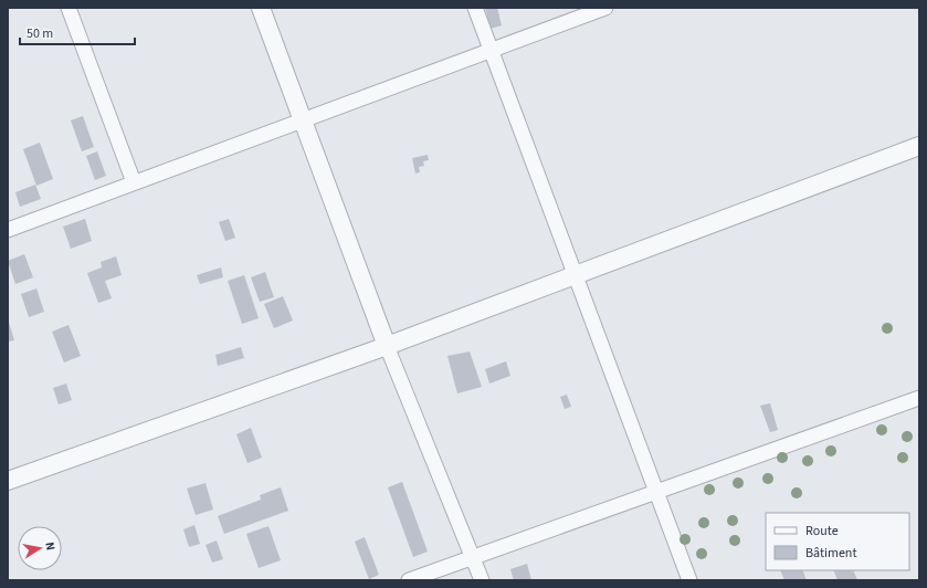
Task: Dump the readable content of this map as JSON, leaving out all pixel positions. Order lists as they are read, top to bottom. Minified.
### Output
{"legend":["Route","Bâtiment"],"scale_bar":"50 m","north":"right"}
